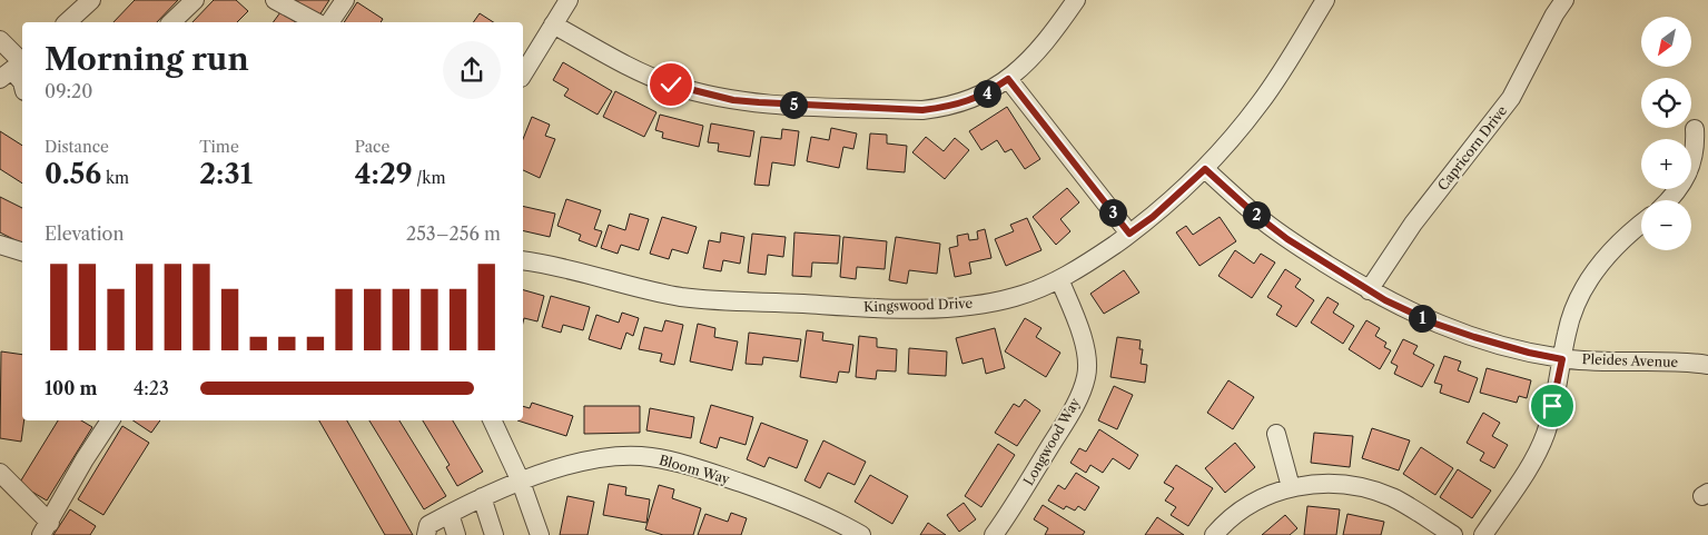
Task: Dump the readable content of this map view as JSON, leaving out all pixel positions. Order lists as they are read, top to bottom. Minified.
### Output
{"streets":{"street":["Capricorn Drive","Kingswood Drive","Pleides Avenue","Longwood Way","Bloom Way"]},"crossings":[["Capricorn Drive","Pleides Avenue"],["Kingswood Drive","Pleides Avenue"],["Kingswood Drive","Longwood Way"]],"north":"bottom left","page":{"map_buttons":["+","−"],"heading":["Morning run","09:20"],"pins":["4","5","3","2","1"],"stats":[["Distance","0.56 km"],["Time","2:31"],["Pace","4:29 /km"]],"chart":["Elevation","253–256 m"],"list":[{"name":"100 m","note":"4:23"}]}}
